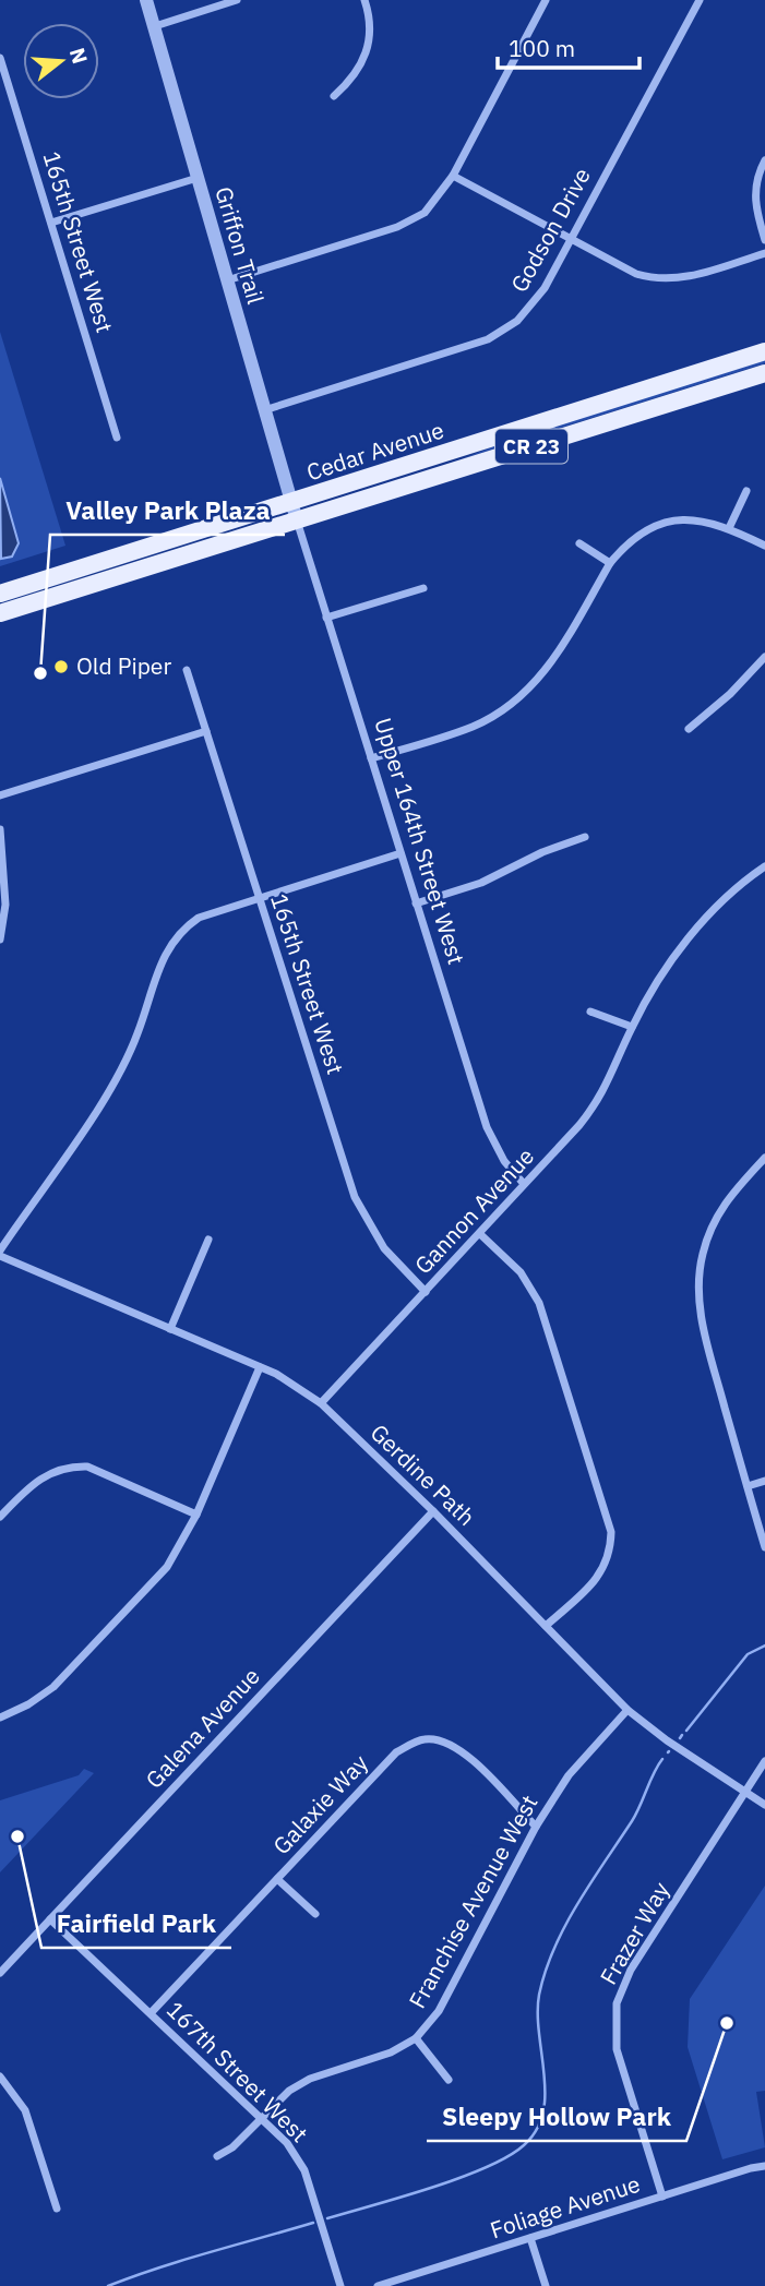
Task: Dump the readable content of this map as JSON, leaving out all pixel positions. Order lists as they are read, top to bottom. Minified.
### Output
{"streets":{"main road":["CR 23","Cedar Avenue"],"street":["Godson Drive","165th Street West","Griffon Trail","Upper 164th Street West","Gannon Avenue","Gerdine Path","Galena Avenue","Galaxie Way","Franchise Avenue West","Frazer Way","167th Street West","Foliage Avenue"]},"crossings":[["Godson Drive","Griffon Trail"],["165th Street West","Gannon Avenue"],["Griffon Trail","Cedar Avenue"],["Griffon Trail","Upper 164th Street West"],["Cedar Avenue","Upper 164th Street West"],["Upper 164th Street West","Gannon Avenue"],["Gannon Avenue","Gerdine Path"],["Gerdine Path","Galena Avenue"],["Gerdine Path","Franchise Avenue West"],["Gerdine Path","Frazer Way"],["Galena Avenue","167th Street West"],["Galaxie Way","Franchise Avenue West"],["Galaxie Way","167th Street West"],["Franchise Avenue West","167th Street West"],["Frazer Way","Foliage Avenue"]],"places":["Old Piper","Valley Park Plaza","Fairfield Park","Sleepy Hollow Park"],"scale_bar":"100 m","north":"right"}
